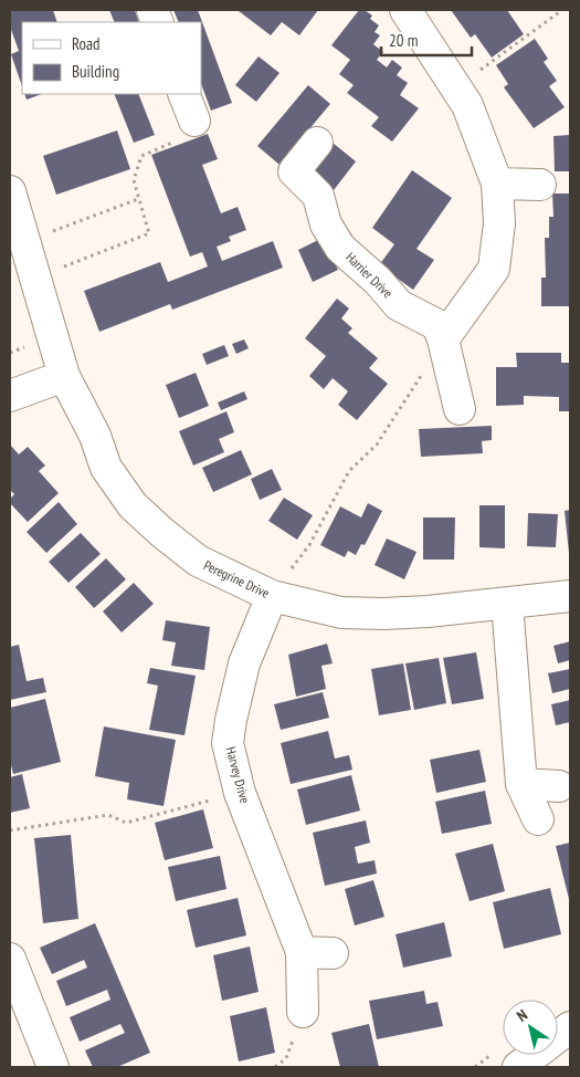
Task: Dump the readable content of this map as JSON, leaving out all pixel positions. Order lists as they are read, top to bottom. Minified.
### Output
{"streets":{"street":["Harrier Drive","Peregrine Drive","Harvey Drive"]},"crossings":[["Peregrine Drive","Harvey Drive"]],"legend":["Road","Building"],"scale_bar":"20 m","north":"top left"}
